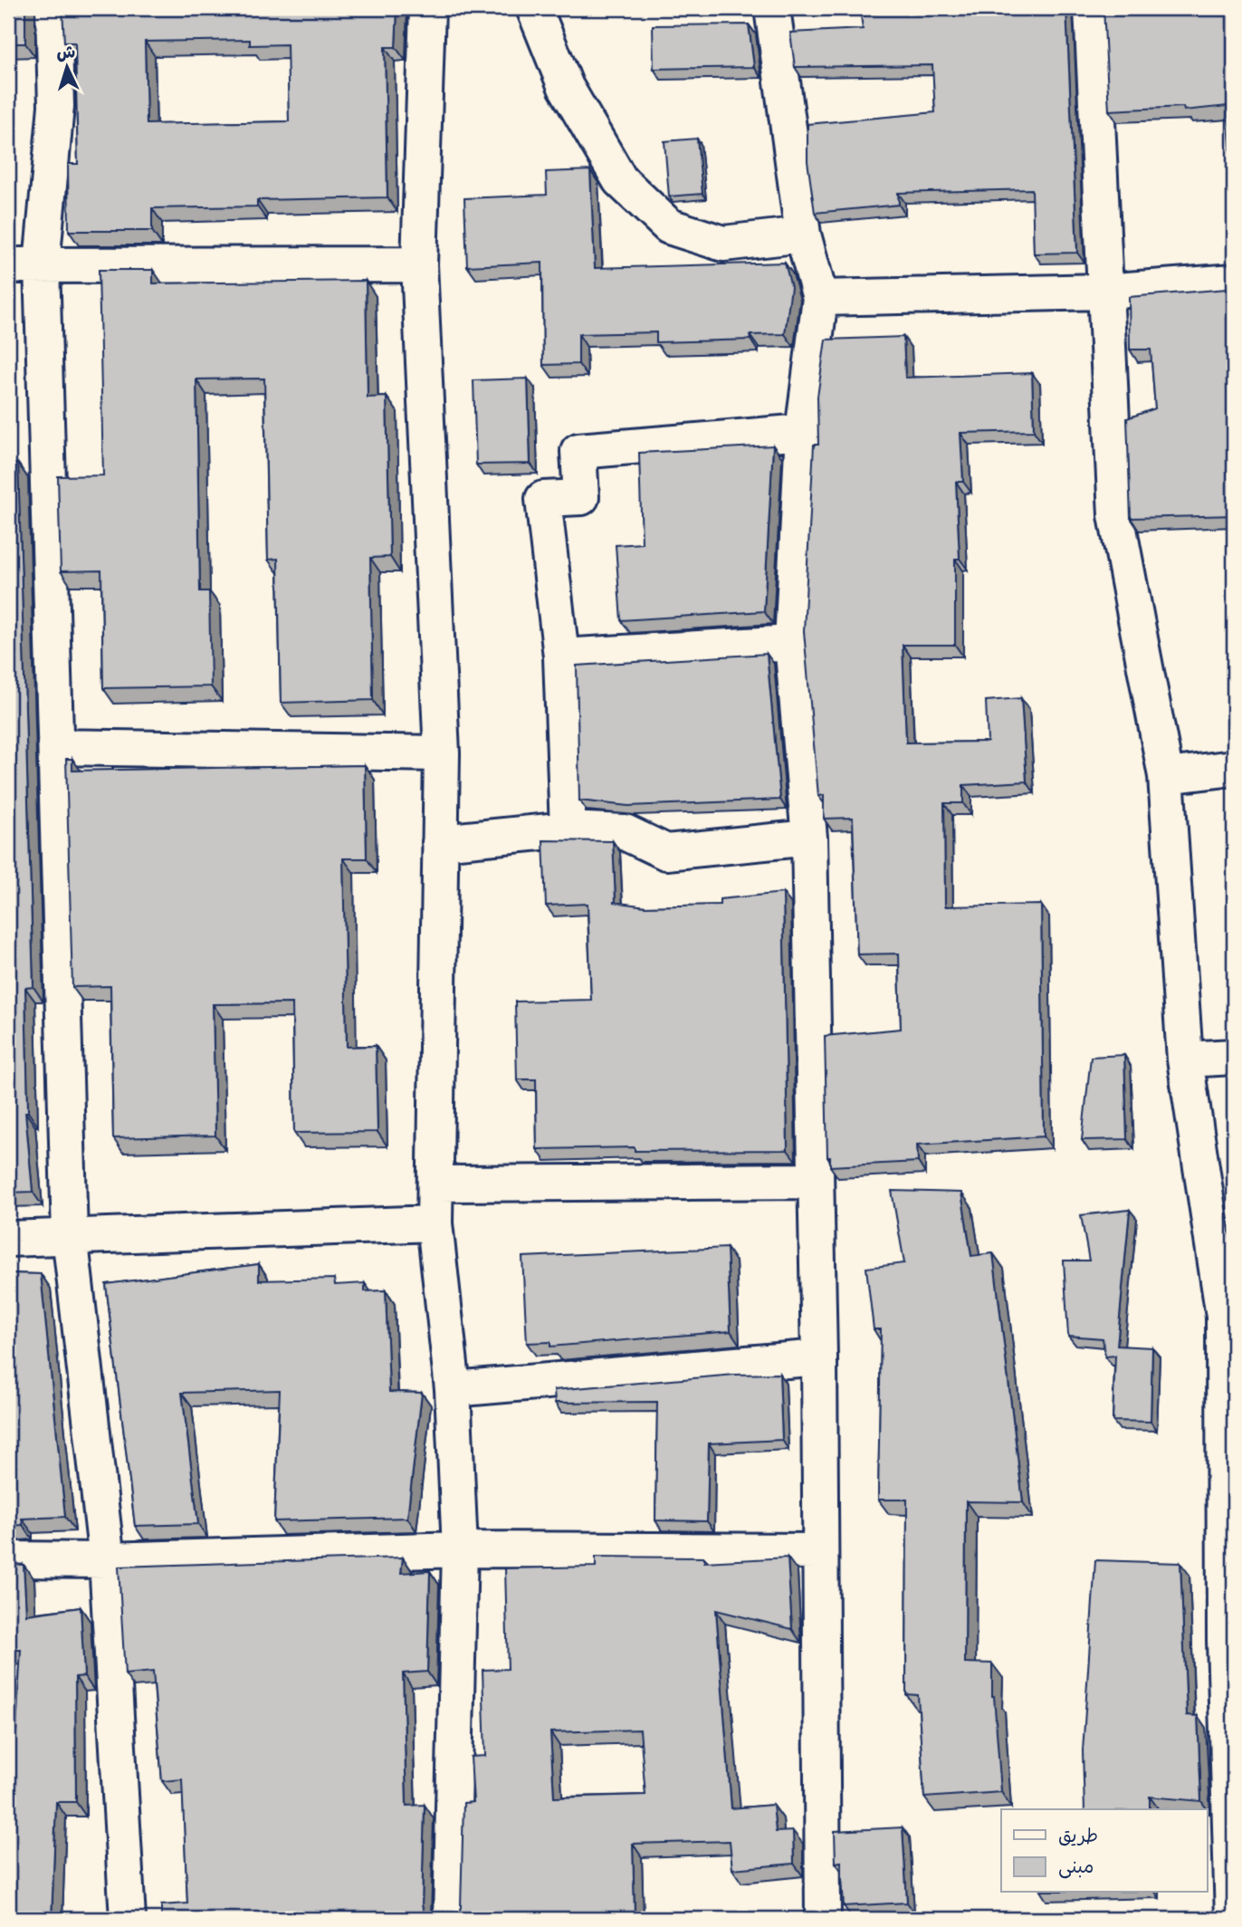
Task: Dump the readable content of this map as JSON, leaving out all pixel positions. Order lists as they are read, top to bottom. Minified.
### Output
{"legend":["طريق","مبنى"],"north":"top"}
